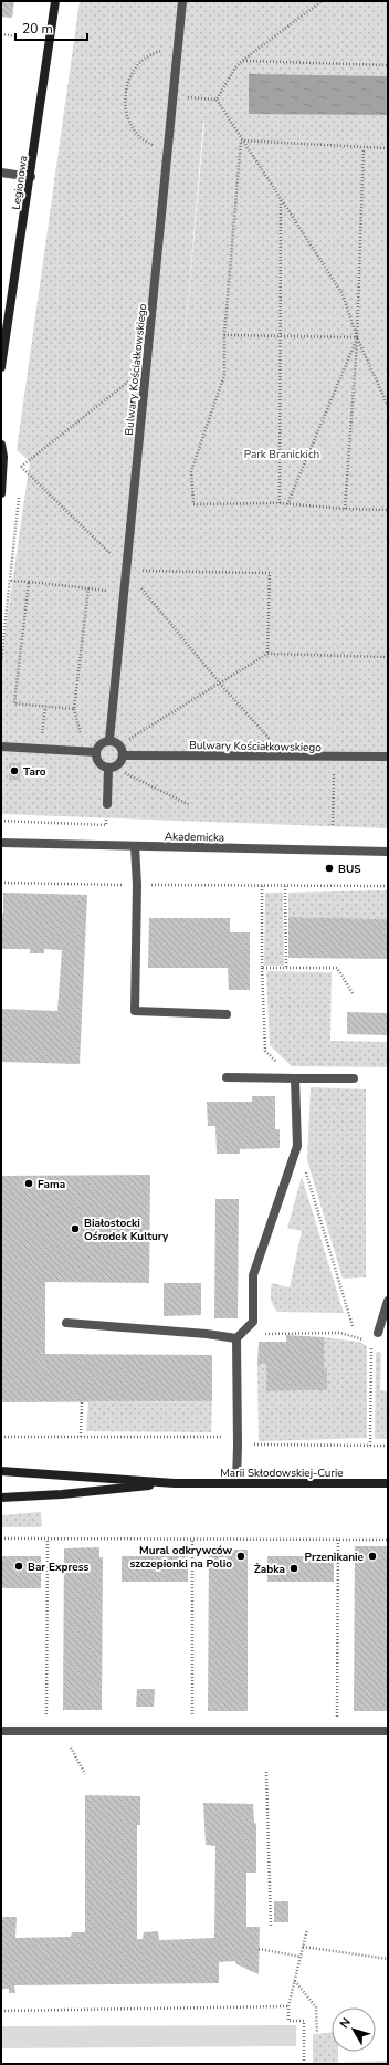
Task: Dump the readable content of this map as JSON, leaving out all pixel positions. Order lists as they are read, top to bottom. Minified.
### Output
{"streets":{"street":["Legionowa","Bulwary Kościałkowskiego","Akademicka","Marii Skłodowskiej-Curie"]},"parks":["Park Branickich"],"places":["Taro","BUS","Fama","Białostocki Ośrodek Kultury","Mural odkrywców szczepionki na Polio","Przenikanie","Bar Express","Żabka"],"scale_bar":"20 m","north":"top left"}
